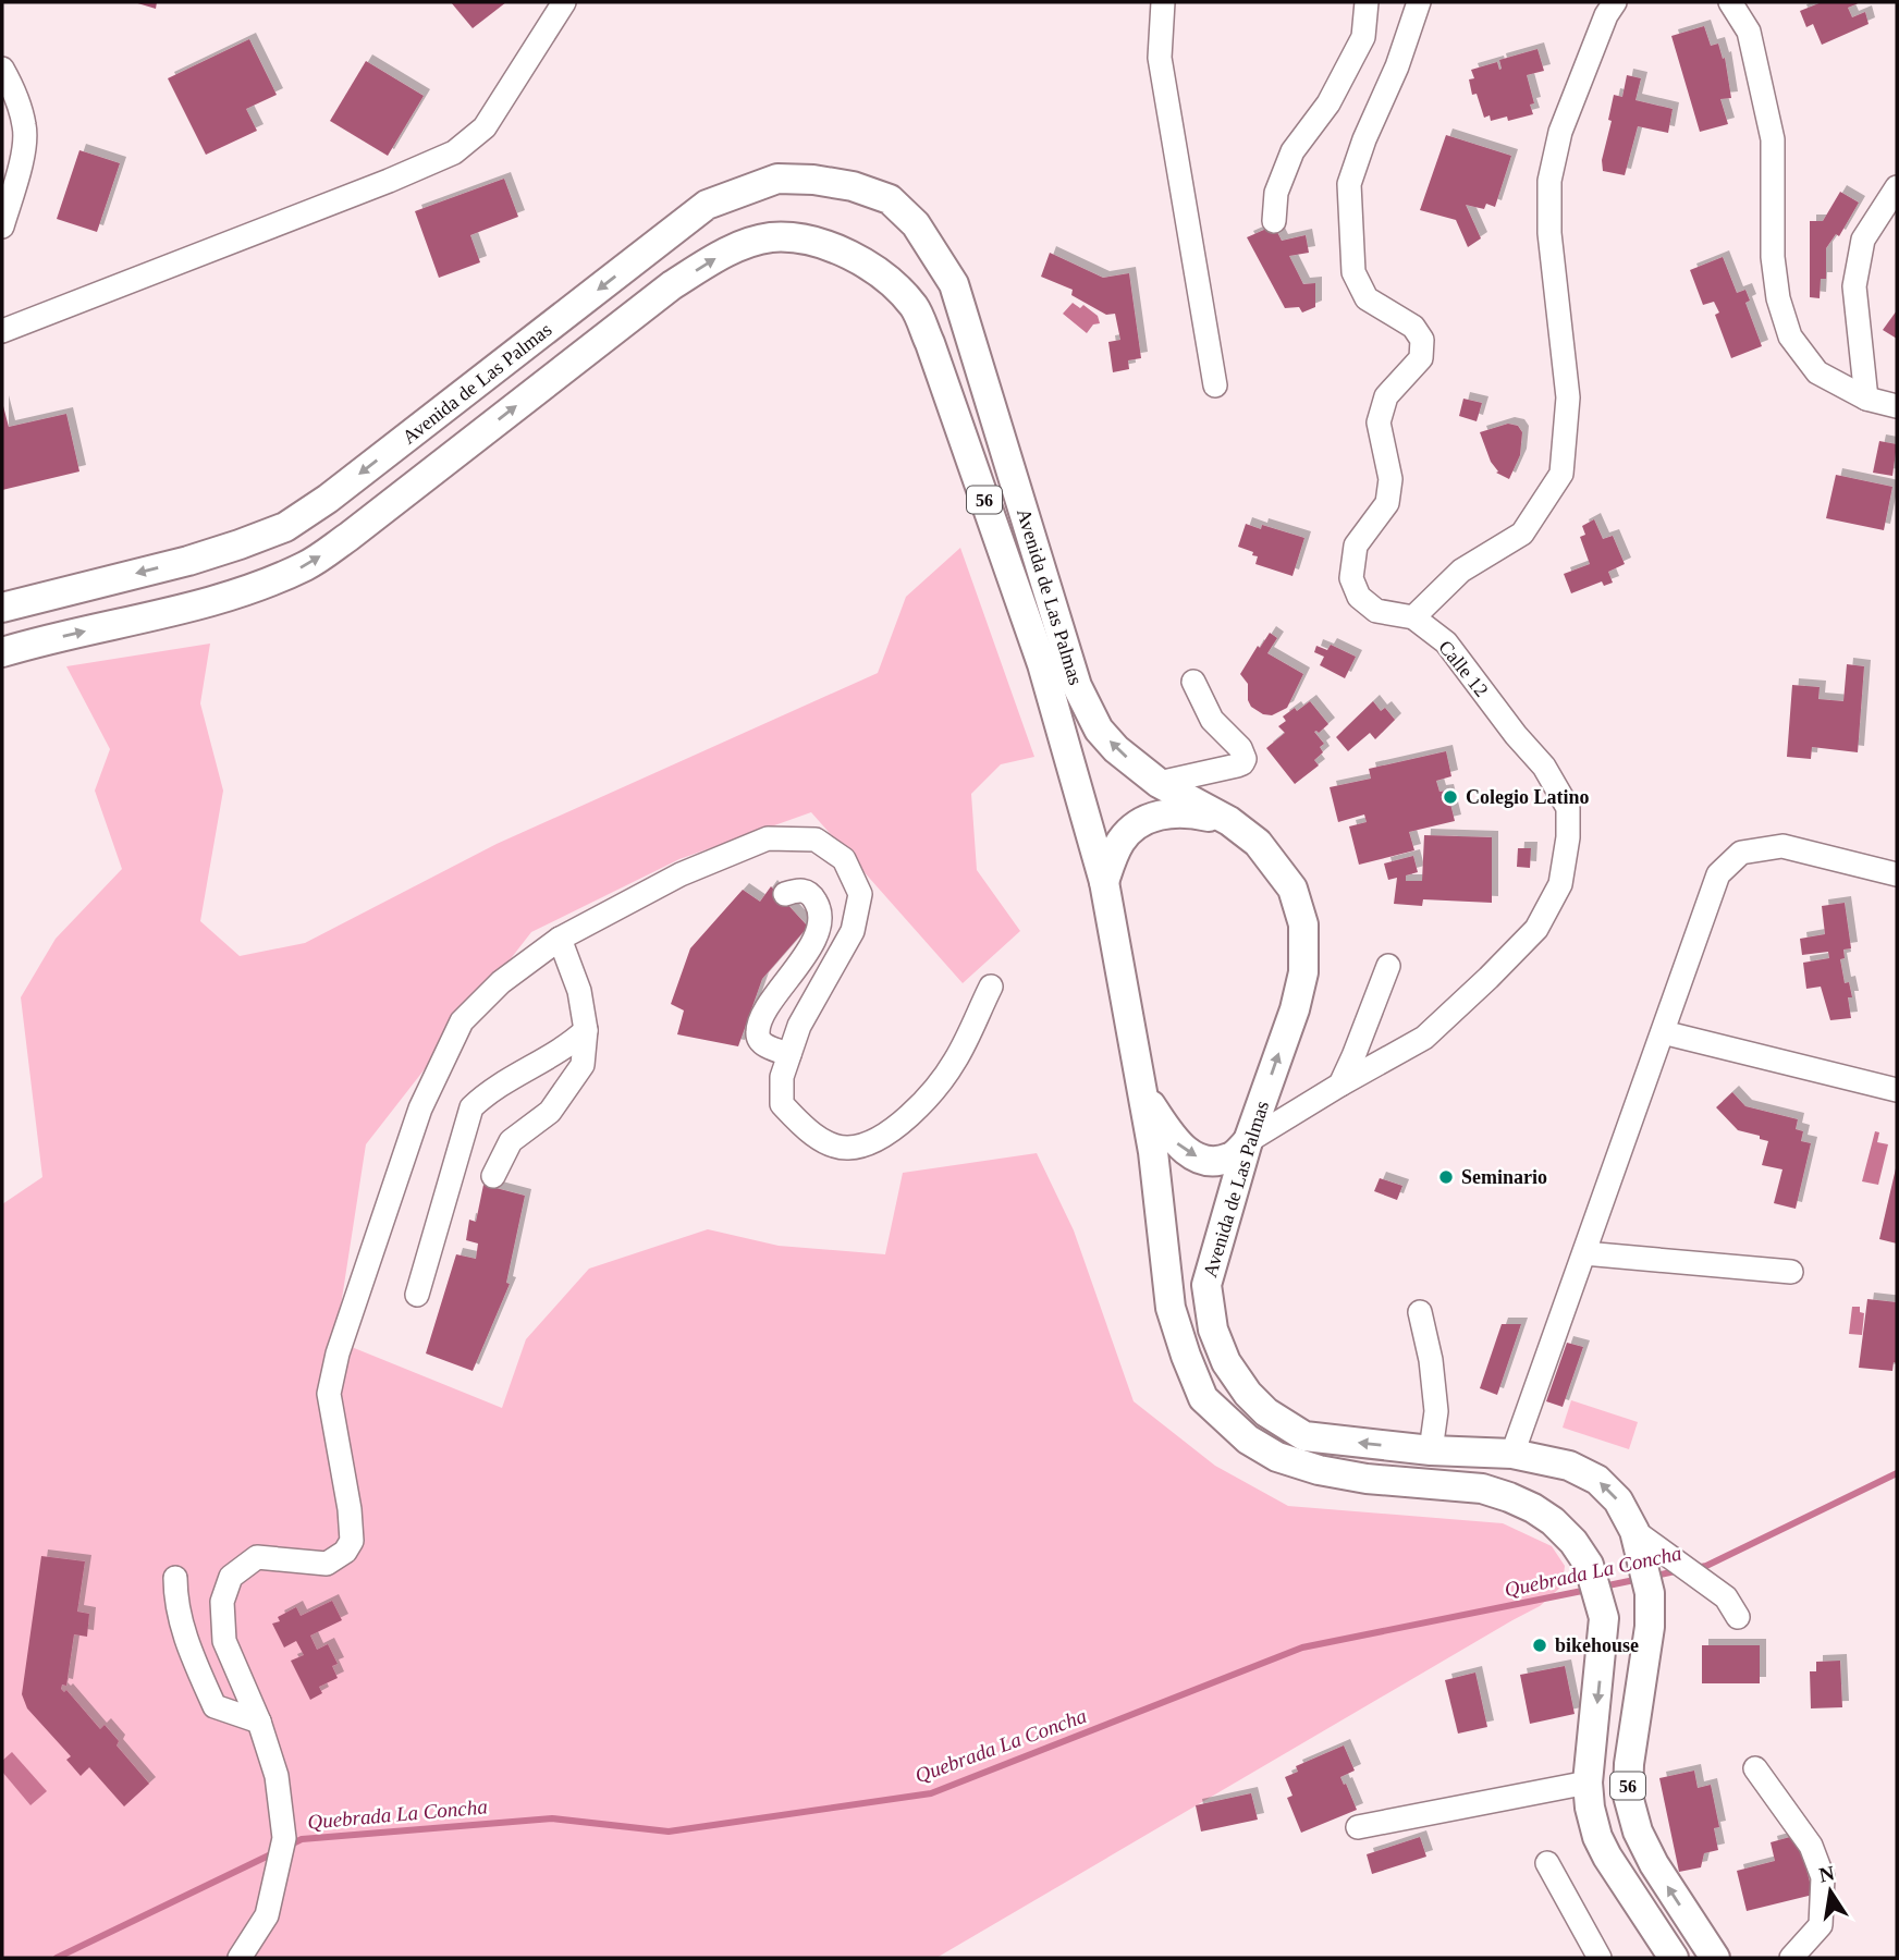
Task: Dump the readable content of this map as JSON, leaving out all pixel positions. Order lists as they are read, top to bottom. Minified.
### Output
{"streets":{"main road":["Avenida de Las Palmas","56"],"street":["Calle 12"]},"crossings":[["Avenida de Las Palmas","Calle 12"]],"water":["Quebrada La Concha"],"places":["Colegio Latino","Seminario","bikehouse"],"north":"top"}
